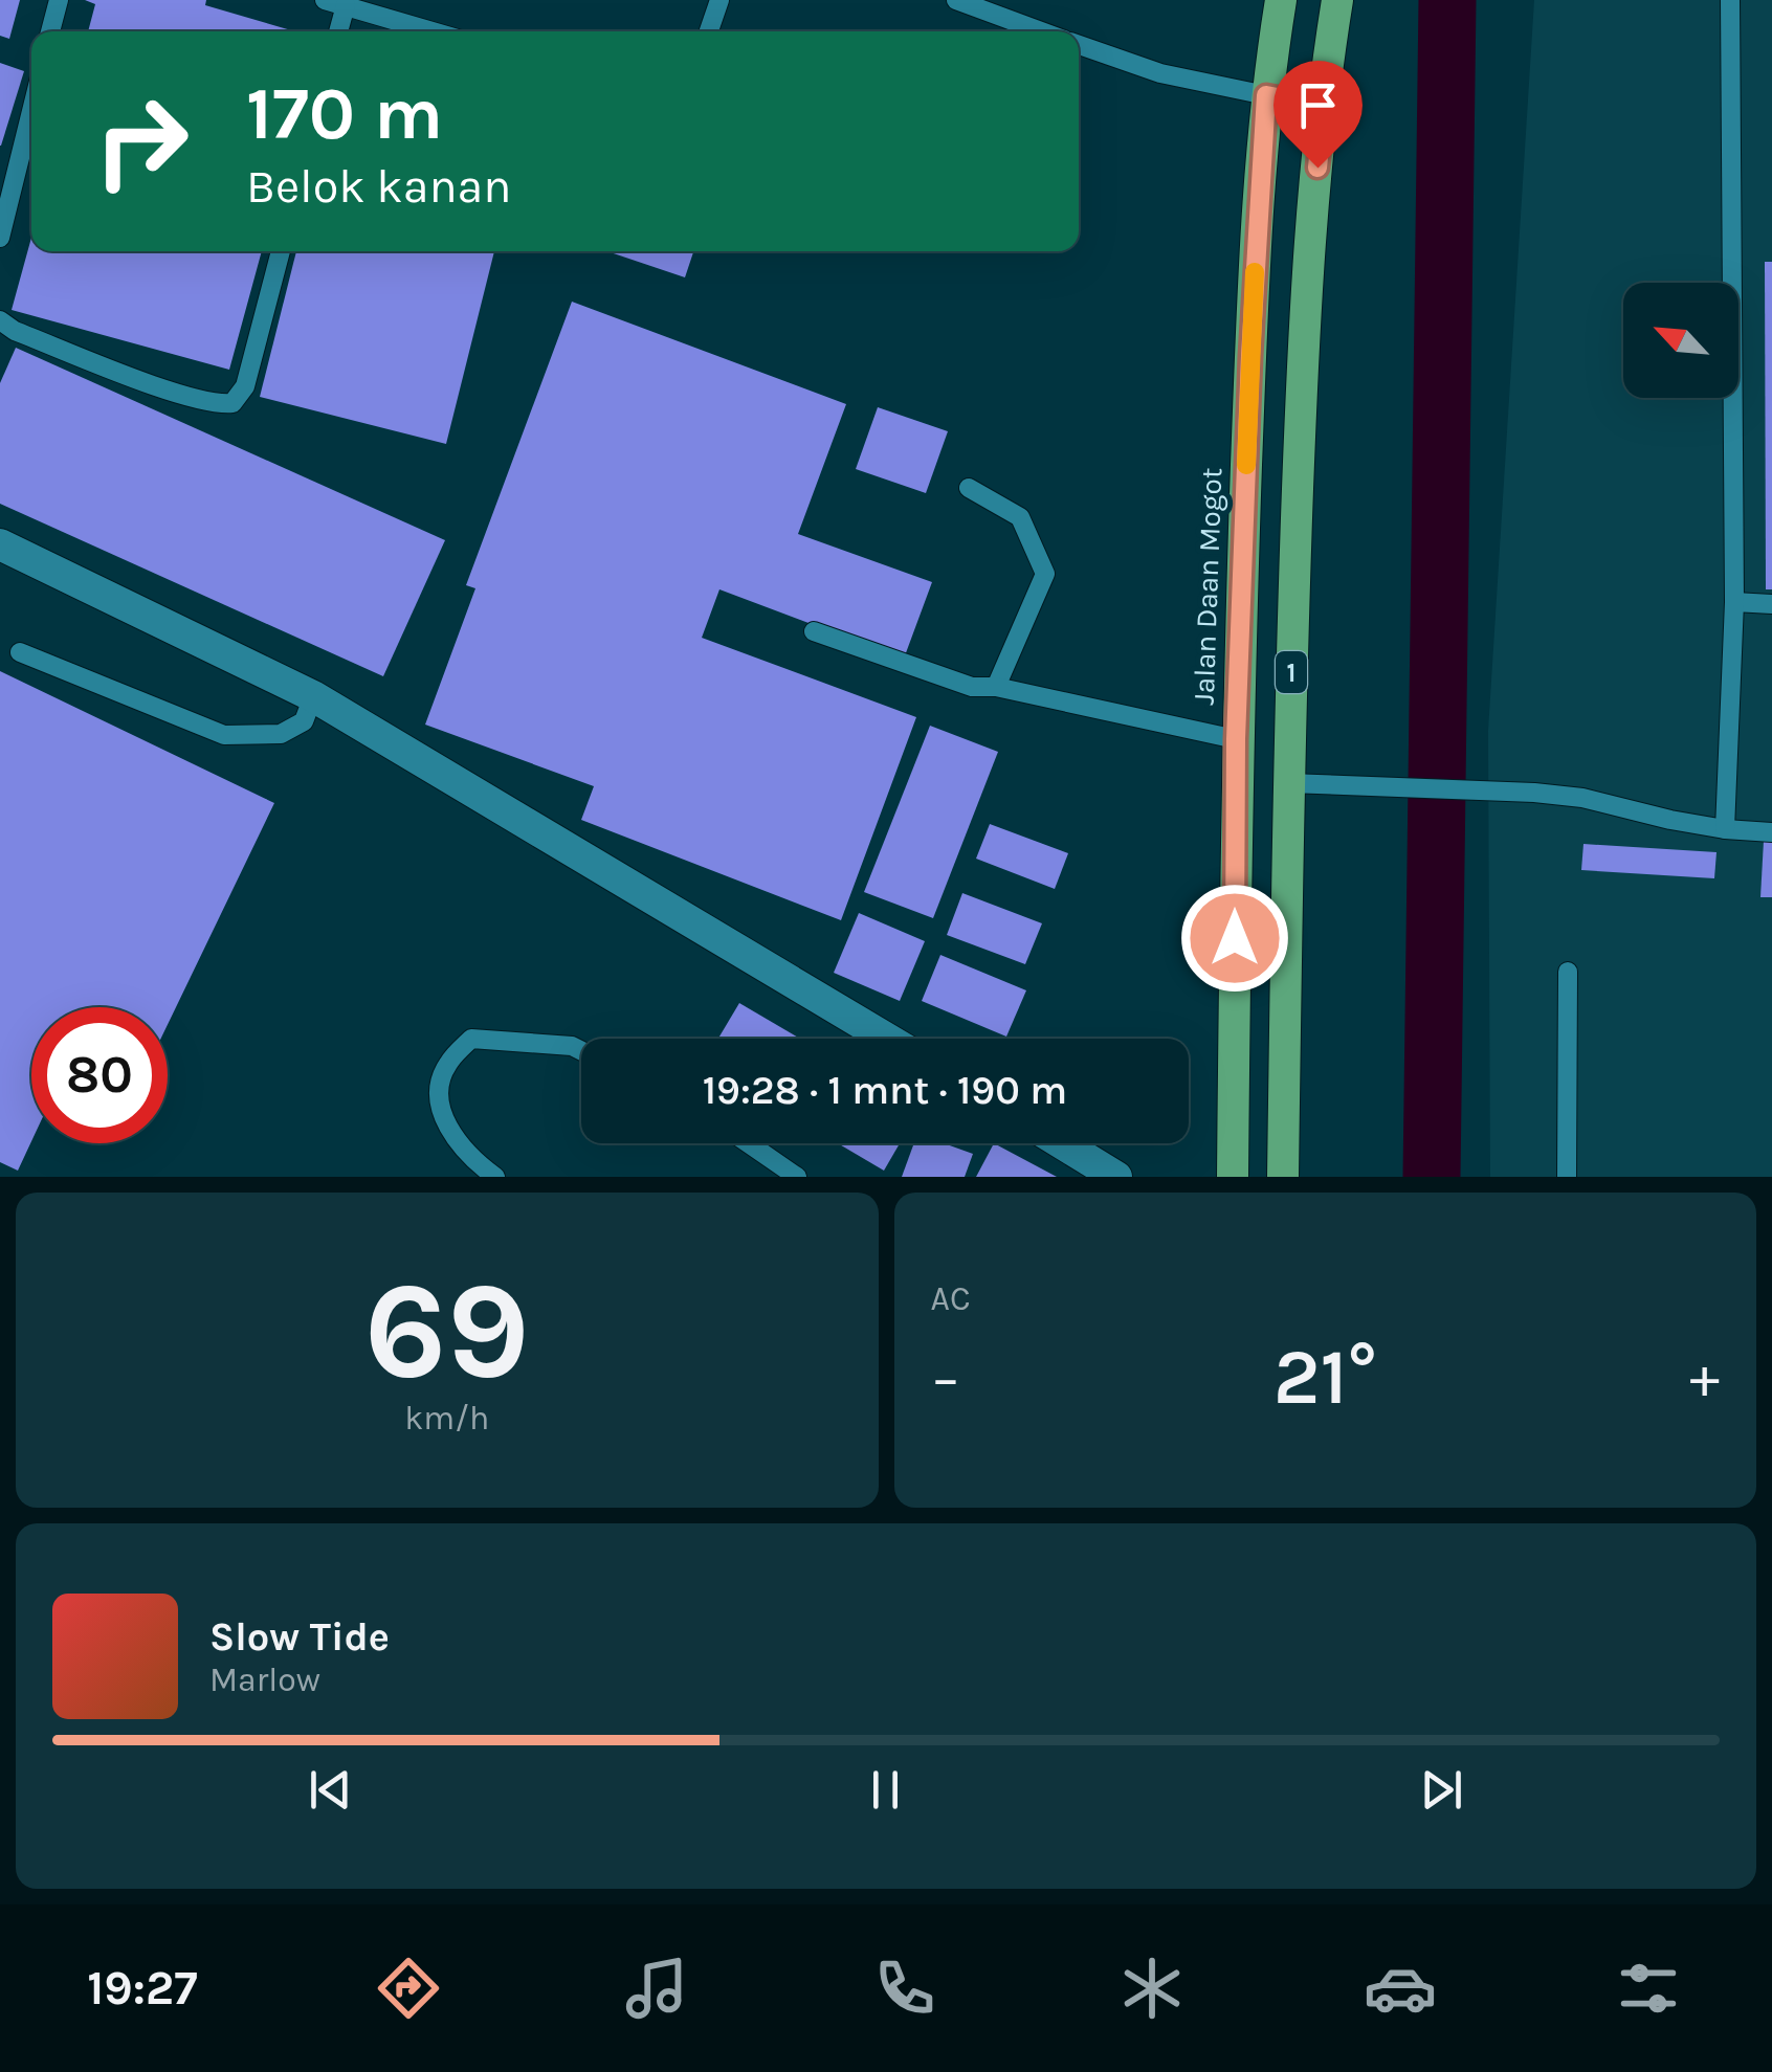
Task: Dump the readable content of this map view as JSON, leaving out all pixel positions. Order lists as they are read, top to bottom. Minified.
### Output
{"streets":{"highway":["Jalan Daan Mogot","1"]},"north":"top left","page":{"turn":["170 m","Belok kanan"],"limit":"80","trip":"19:28 · 1 mnt · 190 m","tile":[["69","km/h"],"AC"],"heat":["−","21°","+"],"song":["Slow Tide","Marlow"],"tabs":"19:27"}}
